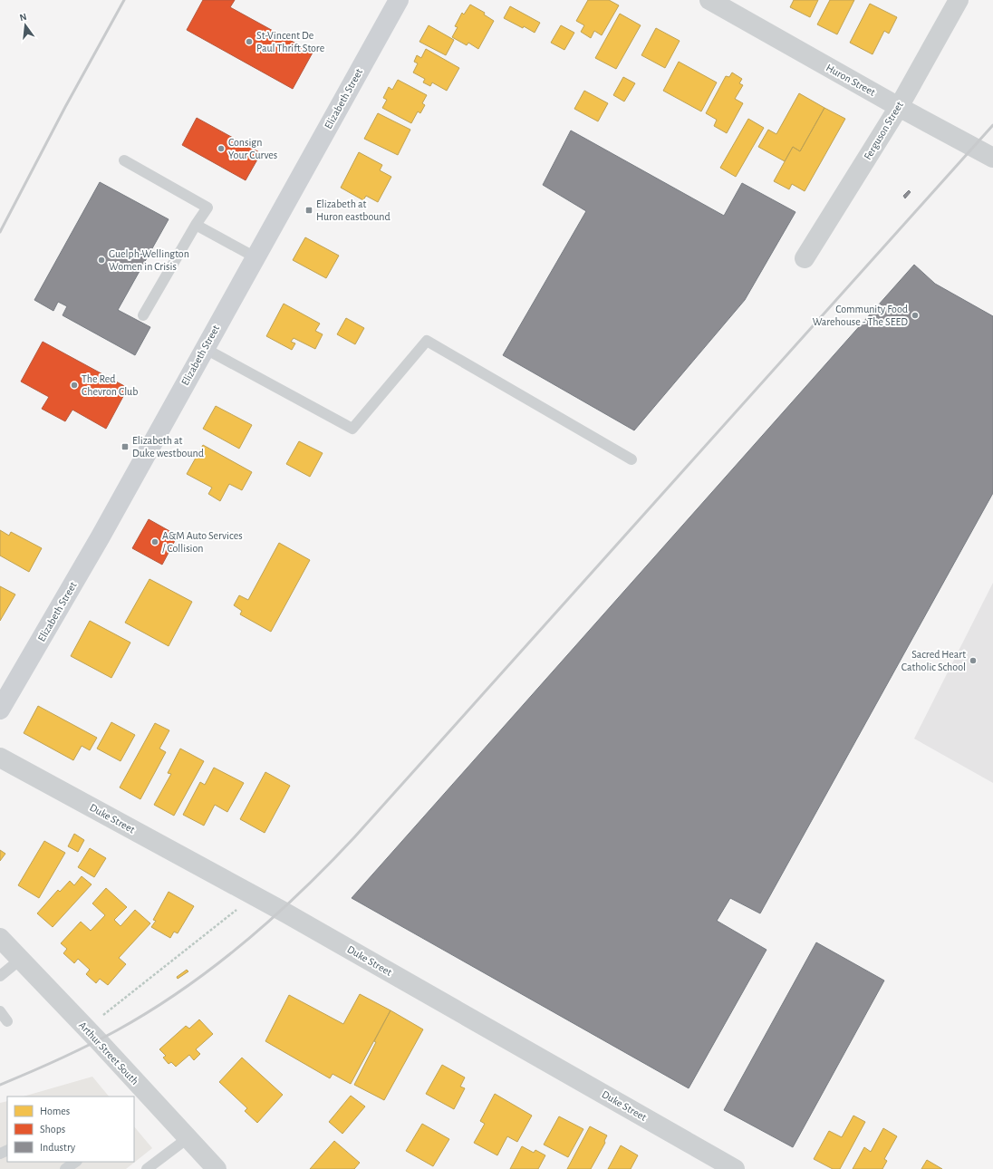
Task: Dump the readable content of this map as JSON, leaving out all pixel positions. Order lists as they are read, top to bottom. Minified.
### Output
{"streets":{"main road":["Elizabeth Street"],"street":["Huron Street","Ferguson Street","Duke Street","Arthur Street South"]},"crossings":[["Huron Street","Ferguson Street"]],"places":{"other":["St-Vincent De Paul Thrift Store","Consign Your Curves","Guelph-Wellington Women in Crisis","Community Food Warehouse - The SEED","The Red Chevron Club","A&M Auto Services / Collision","Sacred Heart Catholic School"],"transit":["Elizabeth at Huron eastbound","Elizabeth at Duke westbound"]},"legend":["Homes","Shops","Industry"],"north":"top"}
